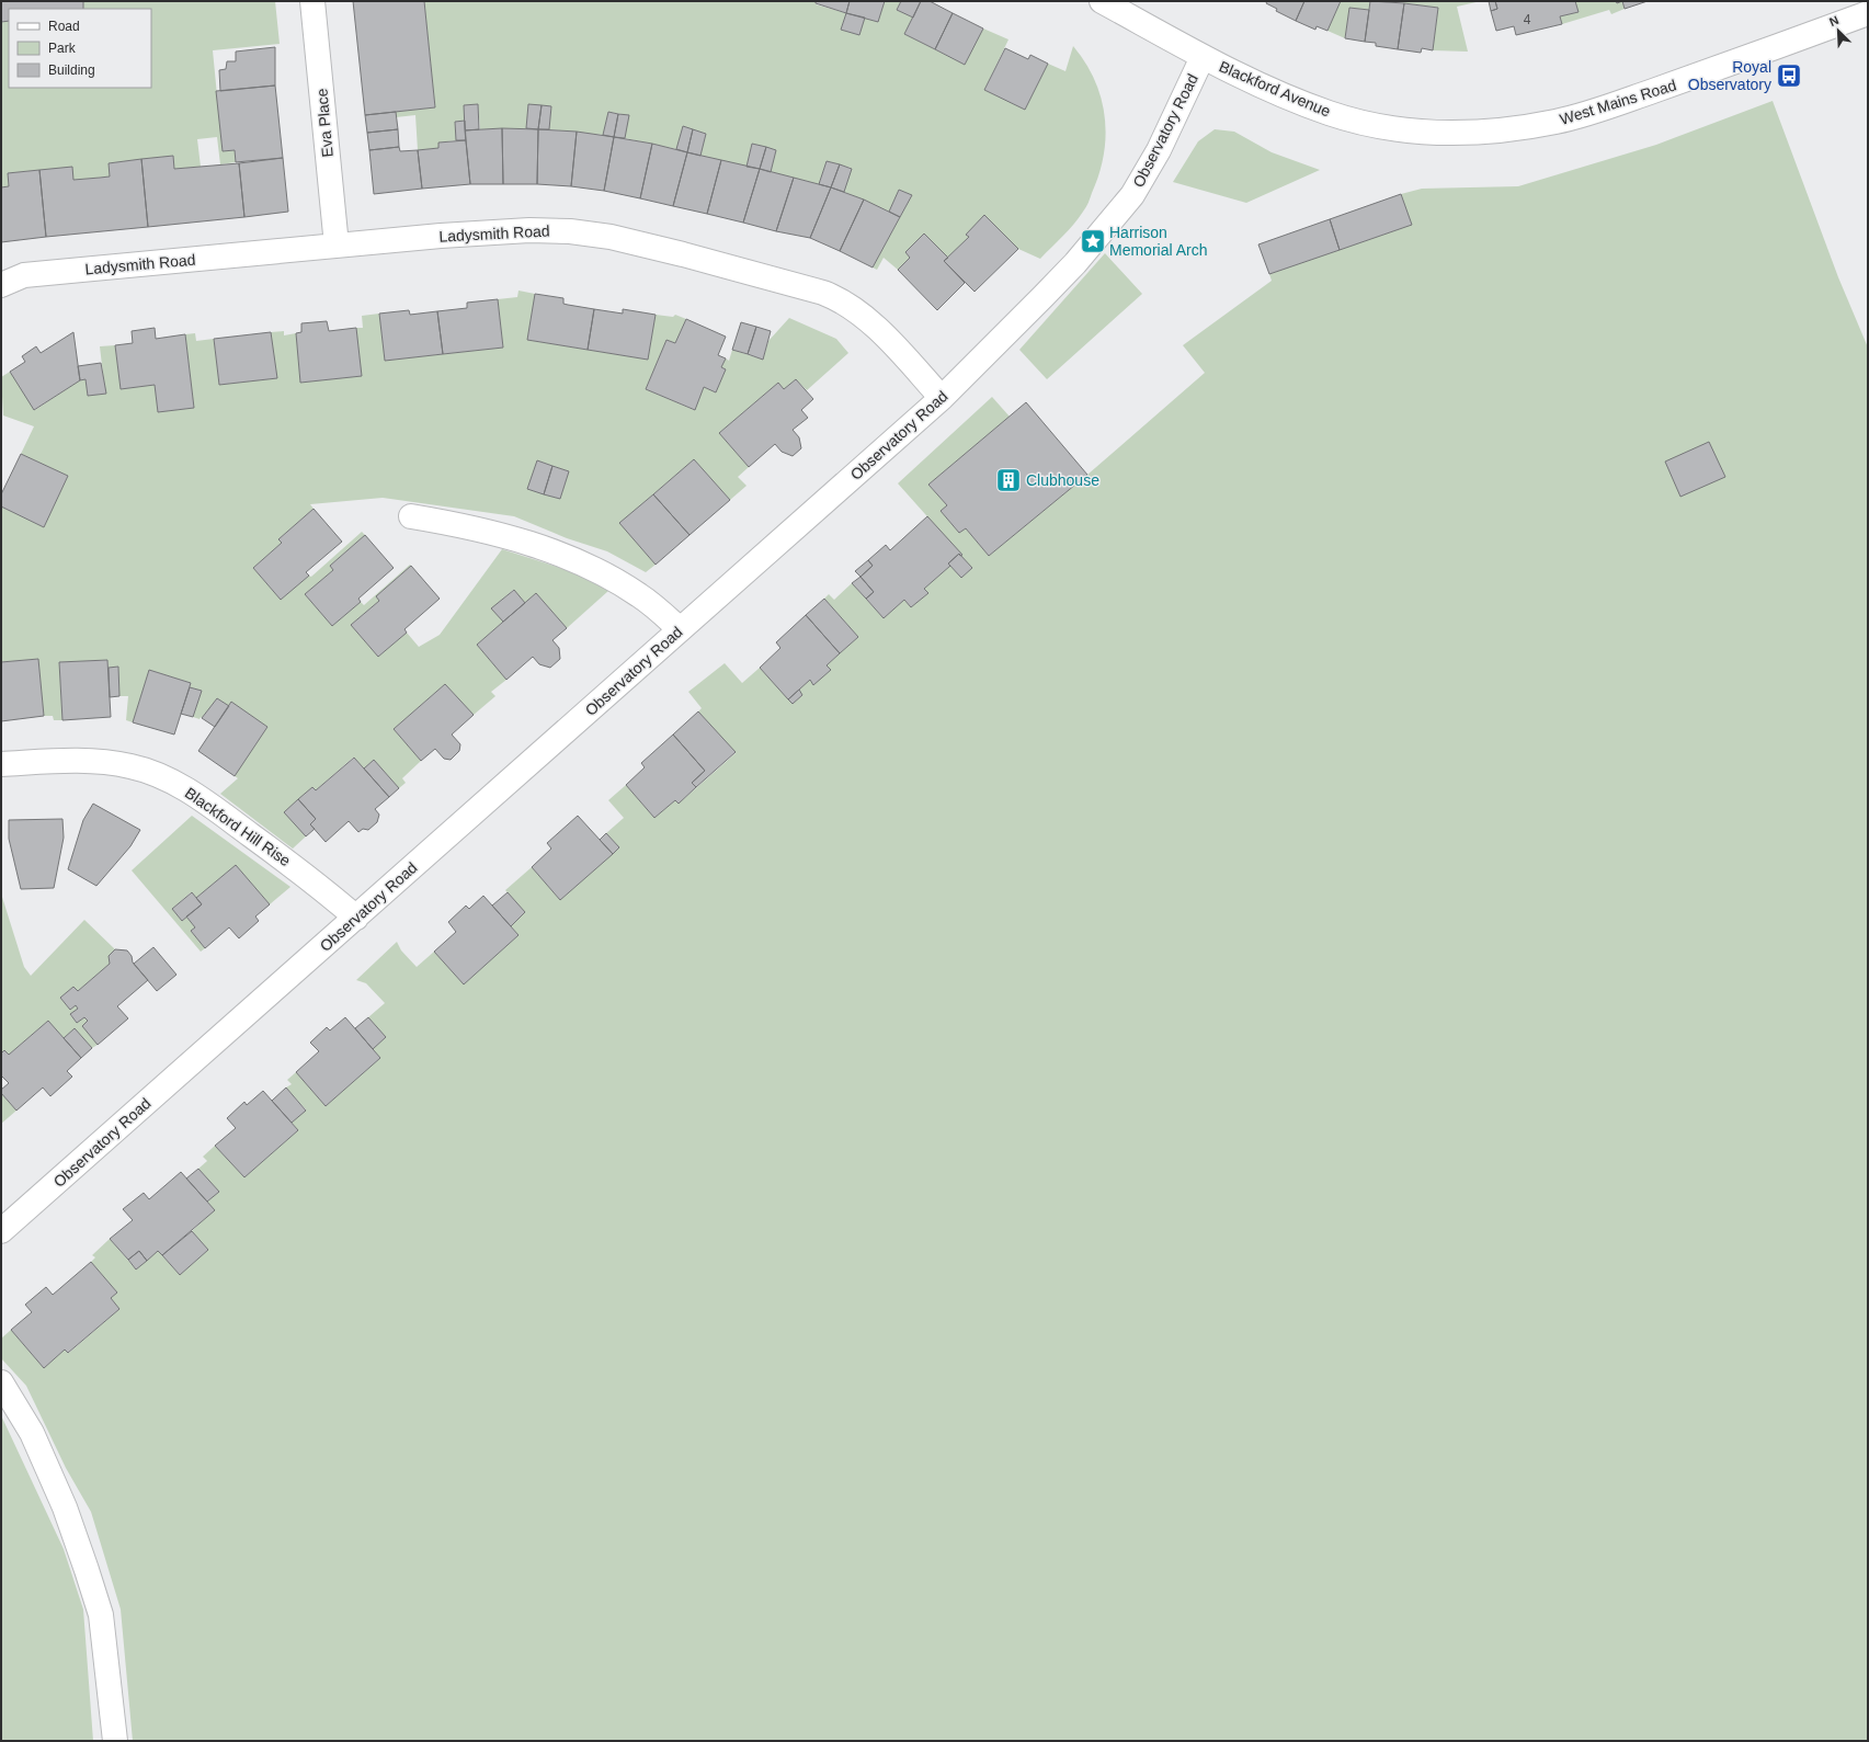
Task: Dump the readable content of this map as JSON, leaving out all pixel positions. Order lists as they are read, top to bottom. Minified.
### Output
{"streets":{"street":["Blackford Avenue","West Mains Road","Eva Place","Observatory Road","Ladysmith Road","Blackford Hill Rise"]},"crossings":[["Blackford Avenue","West Mains Road"],["Blackford Avenue","Observatory Road"],["Eva Place","Ladysmith Road"],["Observatory Road","Ladysmith Road"],["Observatory Road","Blackford Hill Rise"]],"places":{"bus stop":["Royal Observatory"],"place":["Harrison Memorial Arch"],"building":["Clubhouse"]},"house_numbers":["4"],"legend":["Road","Park","Building"],"north":"top left"}
